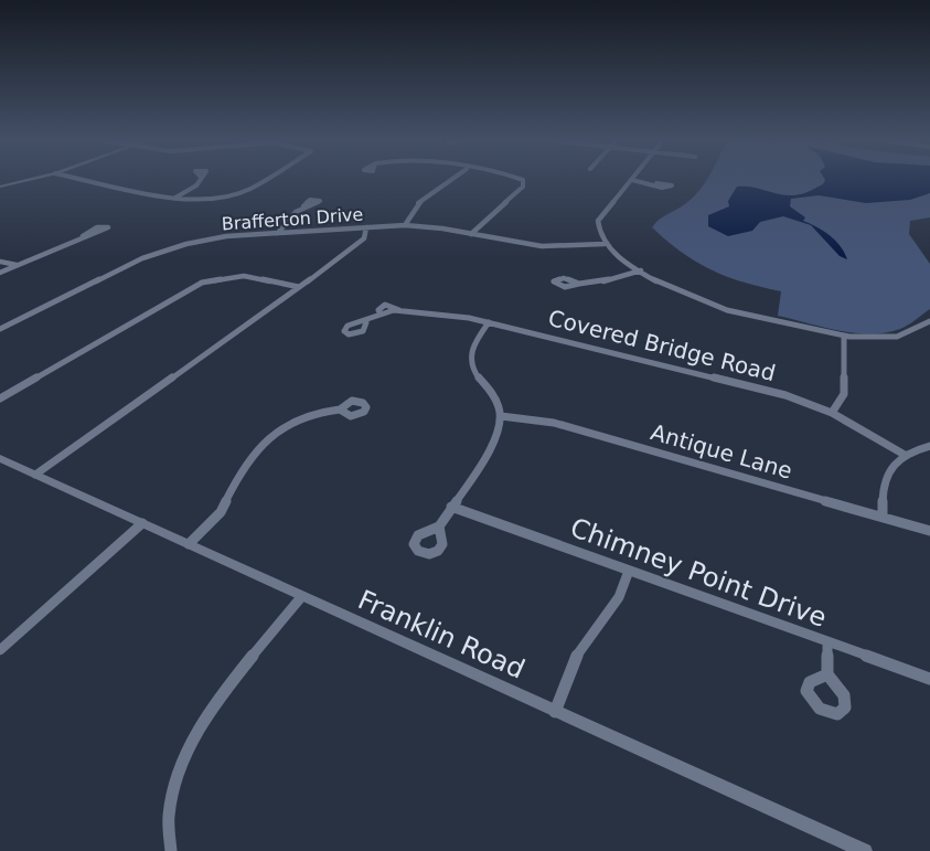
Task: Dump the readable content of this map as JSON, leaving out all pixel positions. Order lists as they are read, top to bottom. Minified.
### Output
{"streets":{"street":["Brafferton Drive","Covered Bridge Road","Antique Lane","Chimney Point Drive","Franklin Road"]}}
